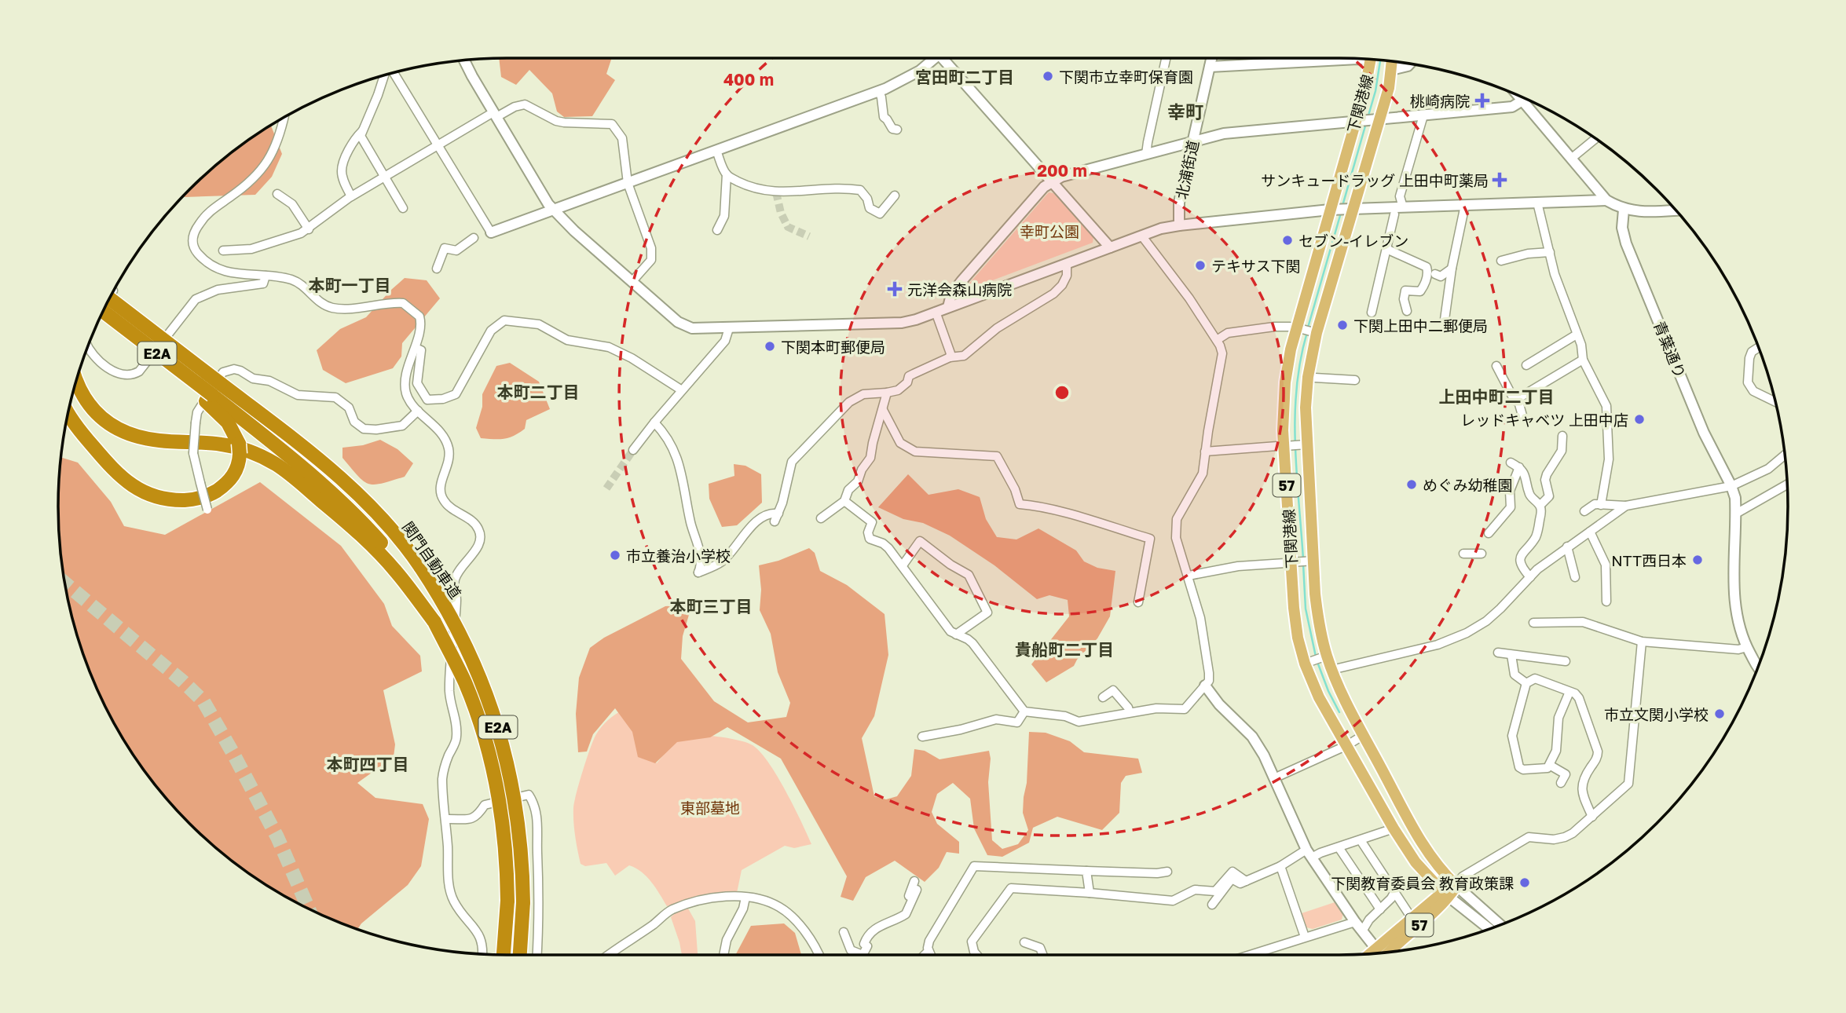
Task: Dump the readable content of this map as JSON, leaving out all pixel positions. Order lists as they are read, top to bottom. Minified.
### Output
{"streets":{"highway":["E2A","関門自動車道"],"main road":["下関港線","57"],"street":["北浦街道","青葉通り"]},"crossings":[["下関港線","57"],["E2A","関門自動車道"]],"districts":["宮田町二丁目","幸町","本町一丁目","本町二丁目","上田中町二丁目","本町三丁目","貴船町二丁目","本町四丁目"],"parks":["幸町公園","東部墓地"],"places":{"other":["下関市立幸町保育園","セブン-イレブン","テキサス下関","下関上田中二郵便局","下関本町郵便局","レッドキャベツ 上田中店","めぐみ幼稚園","市立養治小学校","NTT西日本","市立文関小学校","下関教育委員会 教育政策課"],"health":["桃崎病院","サンキュードラッグ 上田中町薬局","元洋会森山病院"]},"rings":["400 m","200 m"]}
